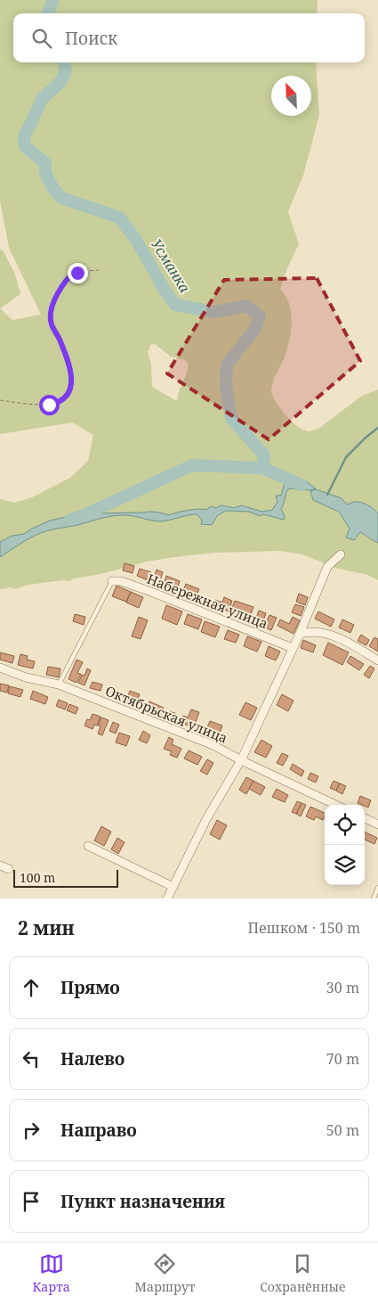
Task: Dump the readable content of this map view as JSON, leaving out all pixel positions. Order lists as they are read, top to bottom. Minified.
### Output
{"streets":{"street":["Набережная улица","Октябрьская улица"]},"water":["Усманка"],"scale_bar":"100 m","north":"top left","page":{"search":"Поиск","scale":"100 m","heading":["2 мин","Пешком · 150 m"],"list":[["Прямо","30 m"],["Налево","70 m"],["Направо","50 m"],"Пункт назначения"],"nav":["Карта","Маршрут","Сохранённые"]}}
